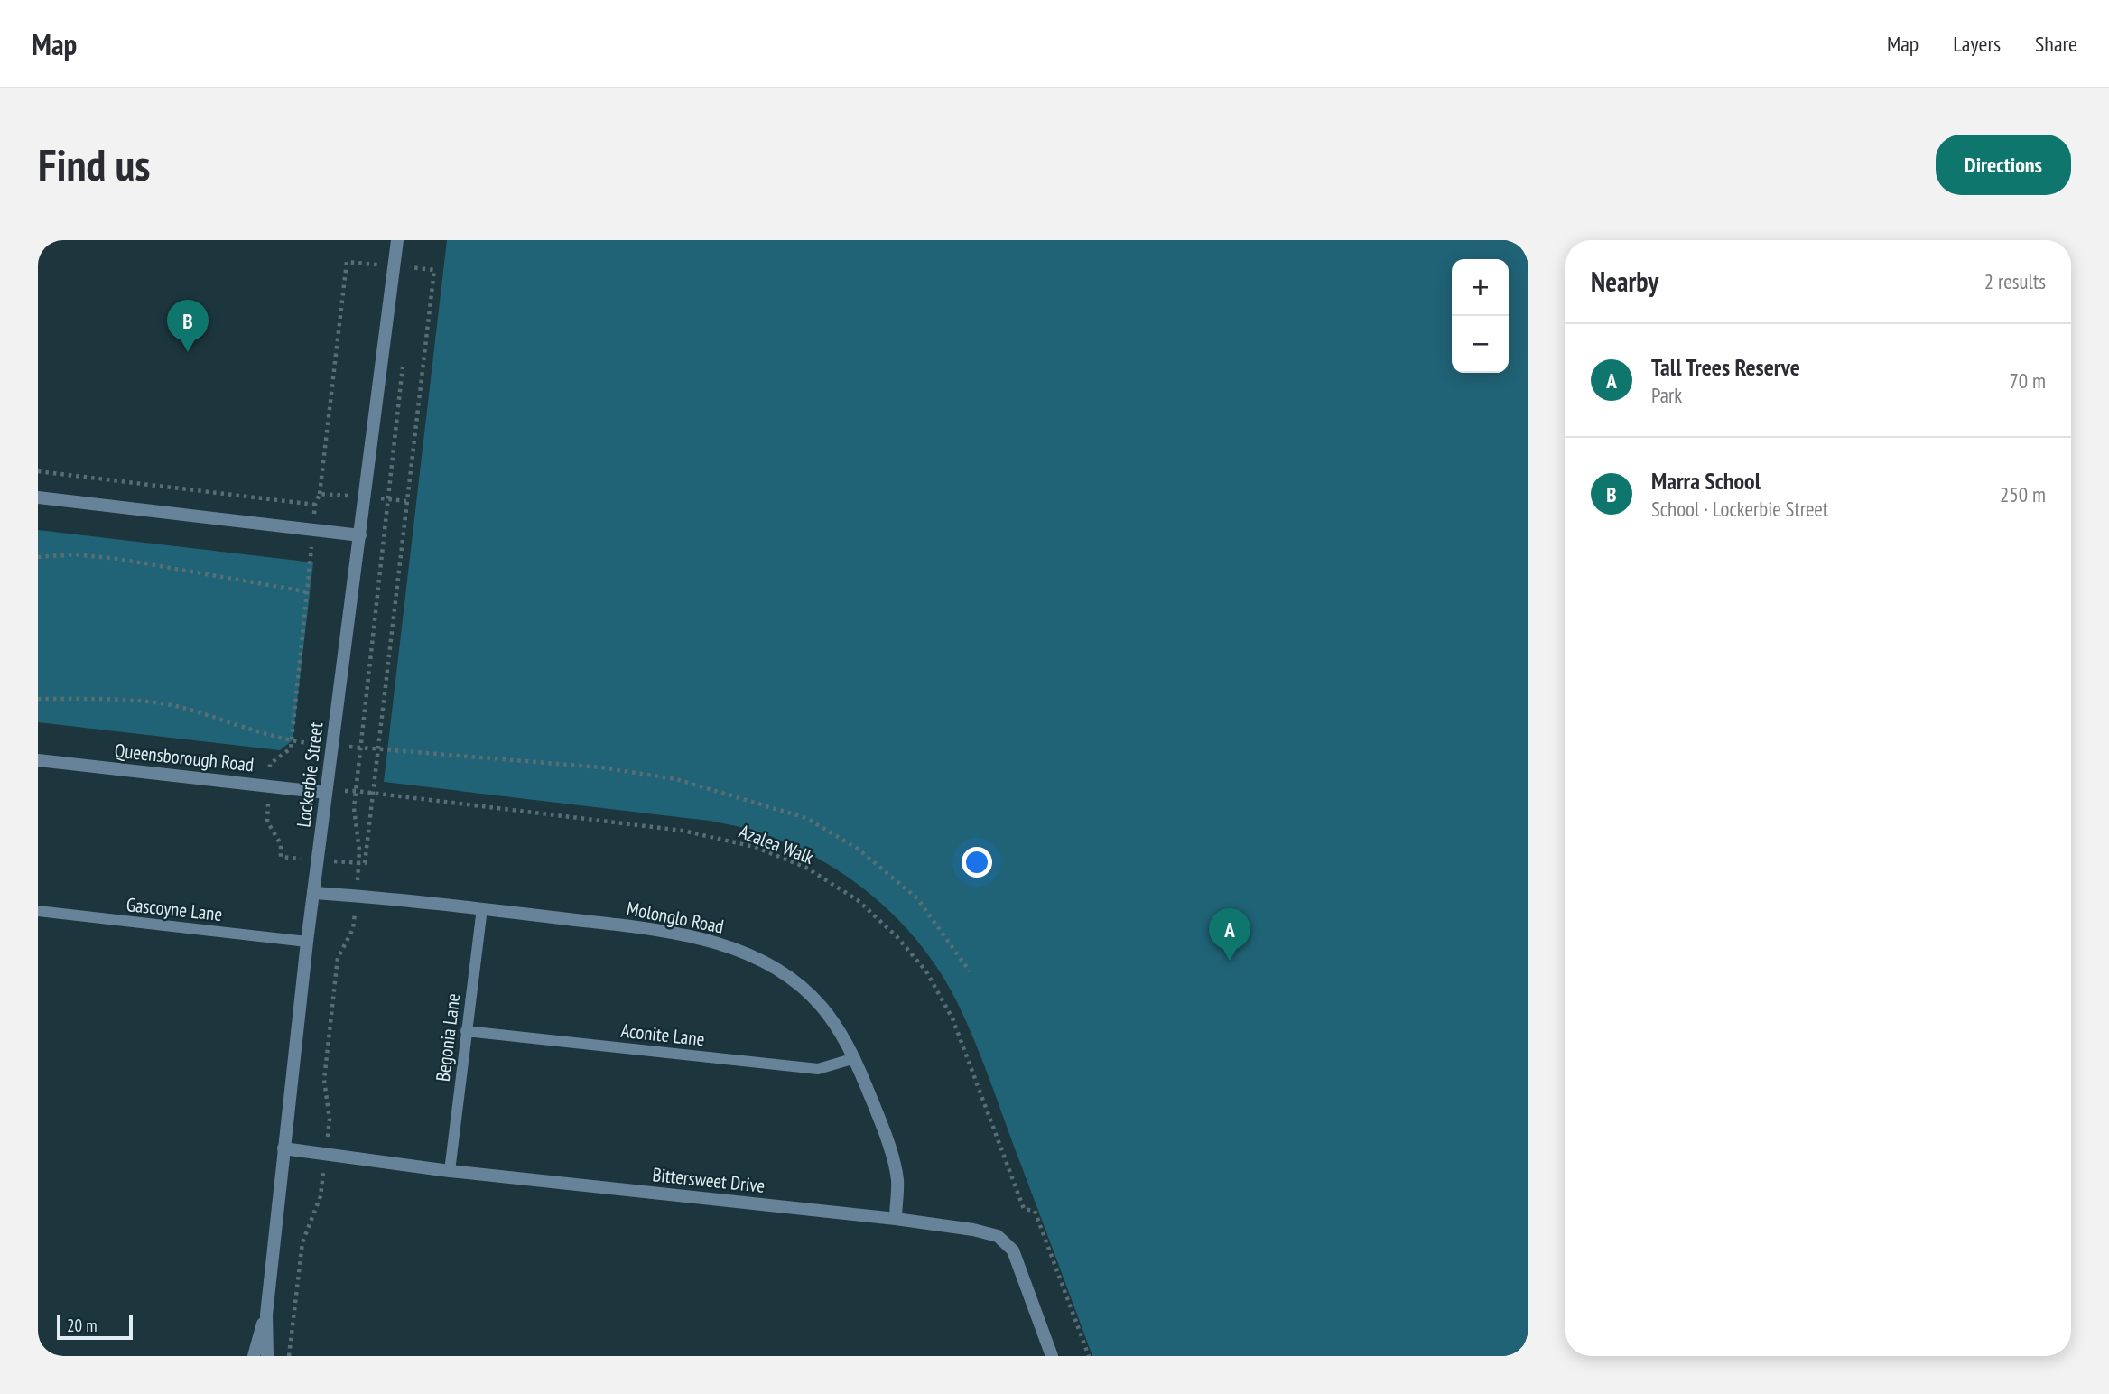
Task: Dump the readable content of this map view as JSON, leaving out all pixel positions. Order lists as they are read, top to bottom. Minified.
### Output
{"streets":{"street":["Queensborough Road","Lockerbie Street","Molonglo Road","Bittersweet Drive"],"lane":["Gascoyne Lane","Aconite Lane","Begonia Lane"],"path":["Azalea Walk"]},"crossings":[["Queensborough Road","Lockerbie Street"],["Queensborough Road","Azalea Walk"],["Lockerbie Street","Azalea Walk"],["Lockerbie Street","Gascoyne Lane"],["Lockerbie Street","Molonglo Road"],["Lockerbie Street","Bittersweet Drive"],["Molonglo Road","Aconite Lane"],["Molonglo Road","Begonia Lane"],["Molonglo Road","Bittersweet Drive"],["Aconite Lane","Begonia Lane"],["Begonia Lane","Bittersweet Drive"]],"scale_bar":"20 m","page":{"header":"Map","nav":["Map","Layers","Share"],"buttons":"Directions","title":"Find us","heading":["Nearby","2 results"],"map_buttons":["+","−"],"pins":["B","A"],"list":[{"mark":"A","name":"Tall Trees Reserve","note":"Park","value":"70 m"},{"mark":"B","name":"Marra School","note":"School · Lockerbie Street","value":"250 m"}],"scale":"20 m"}}
